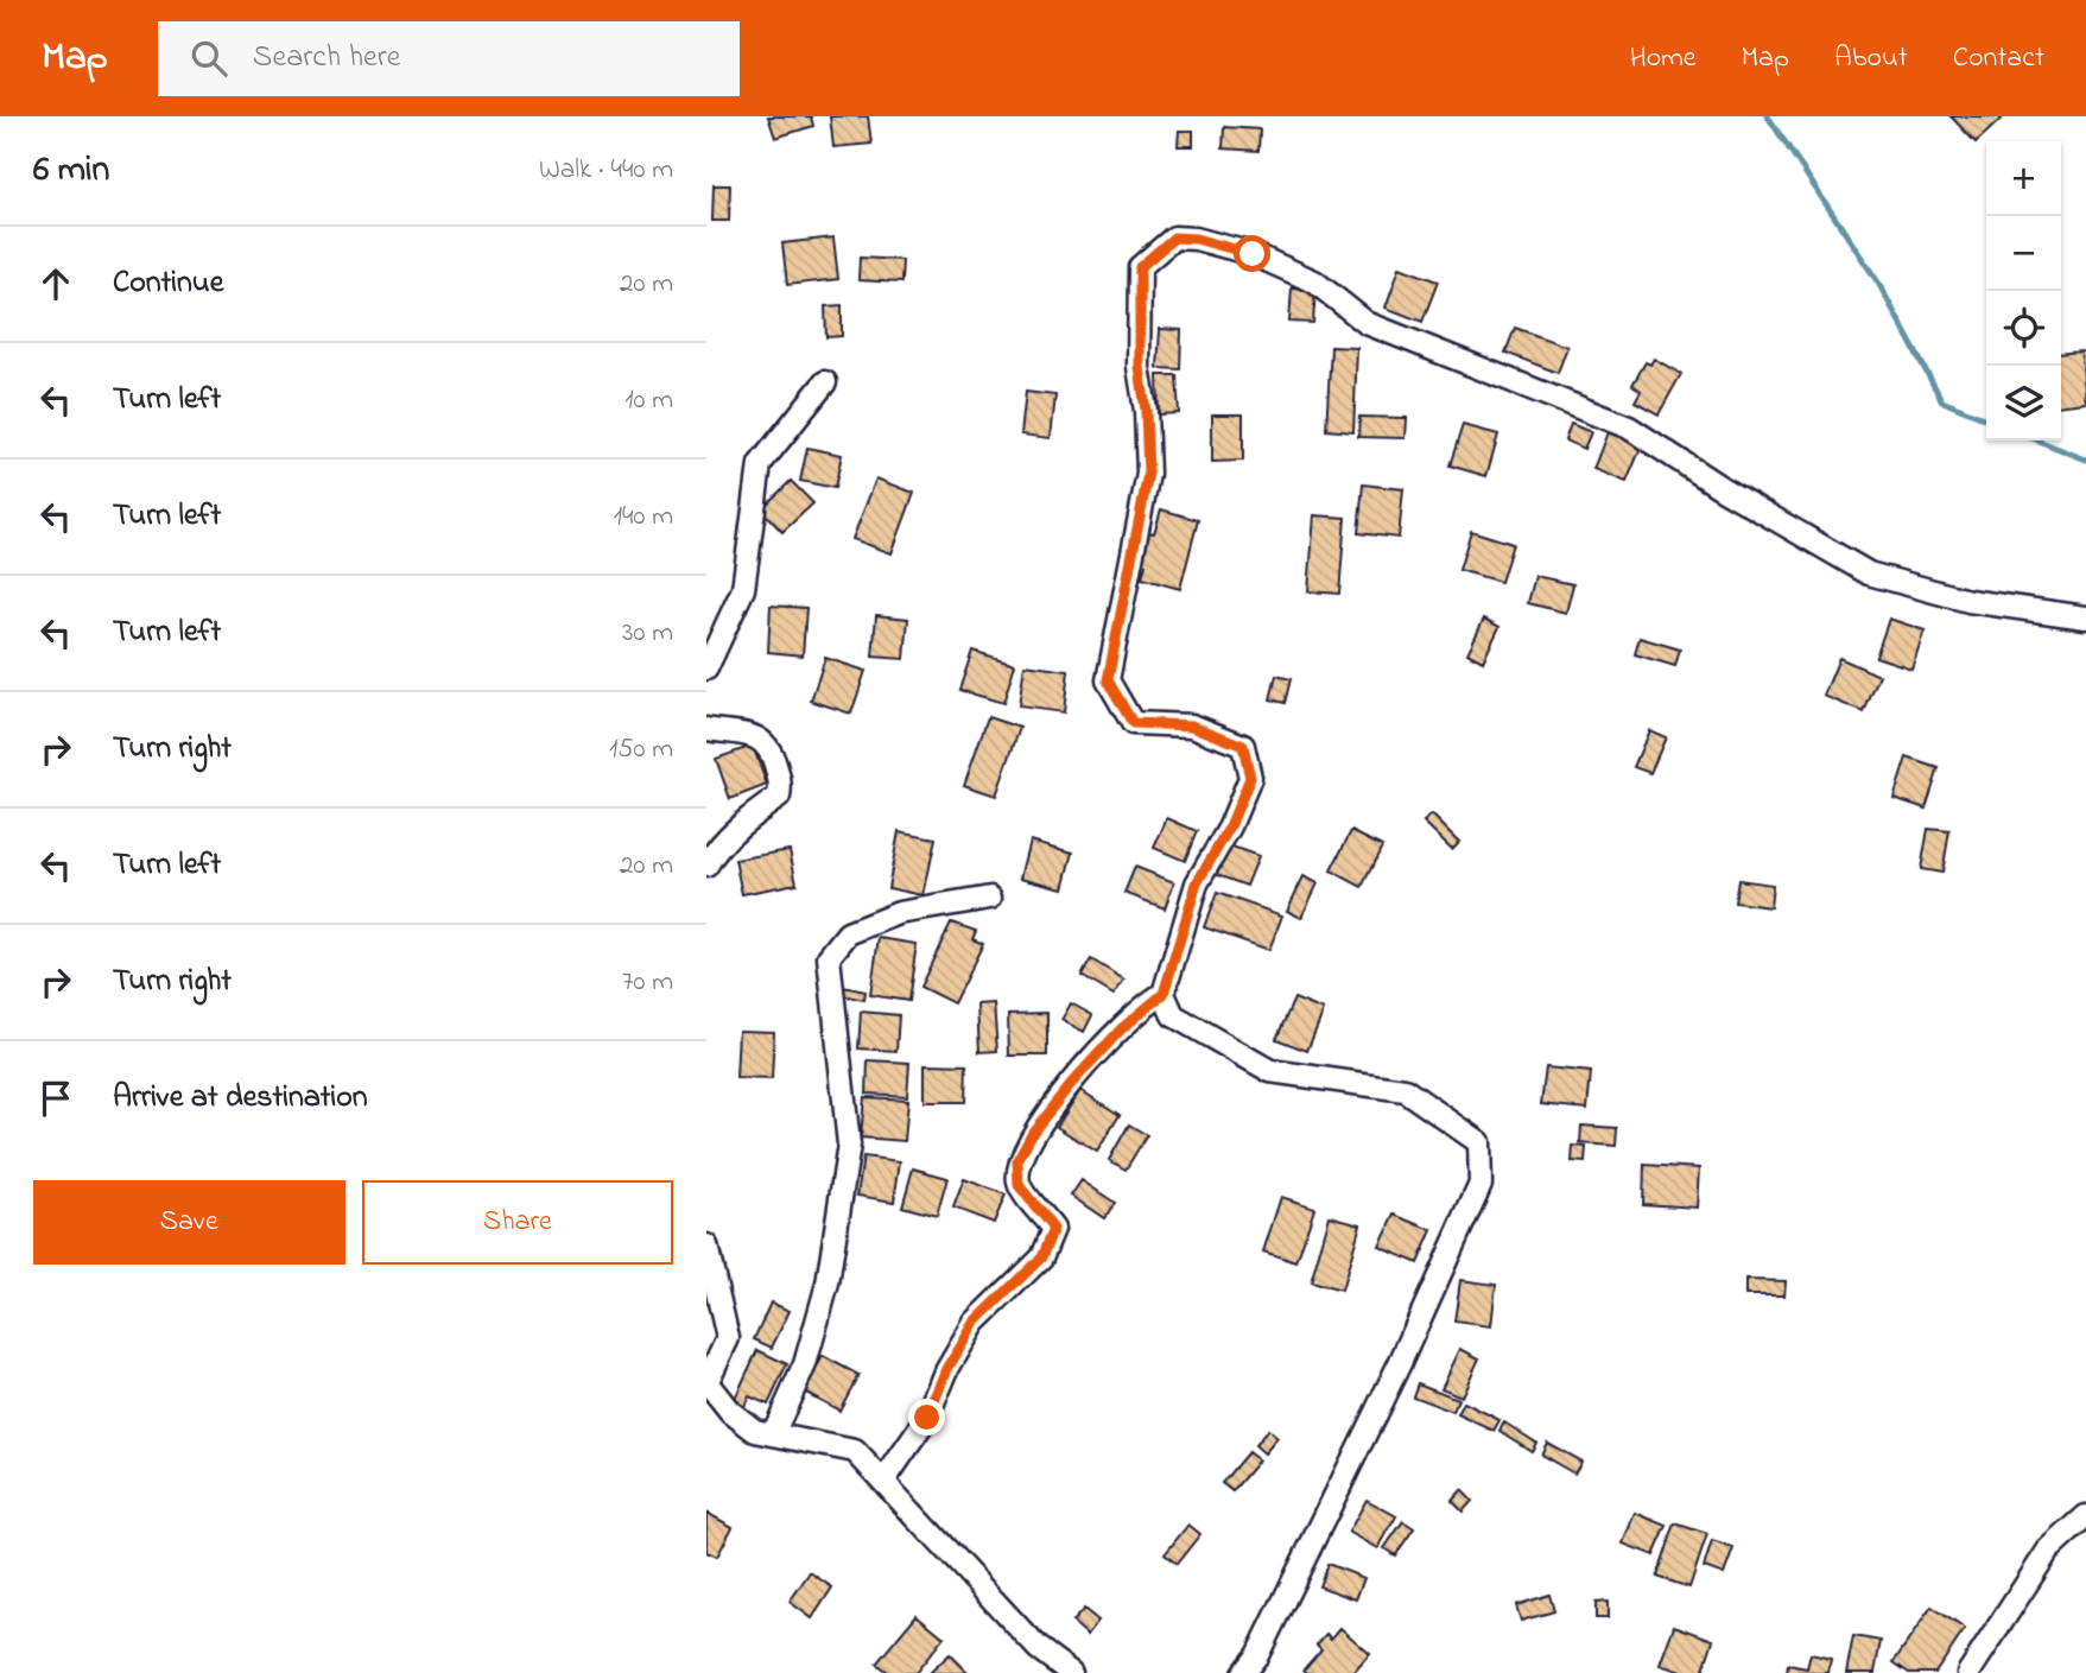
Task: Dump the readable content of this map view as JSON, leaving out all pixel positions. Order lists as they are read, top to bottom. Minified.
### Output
{"page":{"header":"Map","search":"Search here","nav":["Home","Map","About","Contact"],"heading":["6 min","Walk · 440 m"],"map_buttons":["+","−"],"list":[["Continue","20 m"],["Turn left","10 m"],["Turn left","140 m"],["Turn left","30 m"],["Turn right","150 m"],["Turn left","20 m"],["Turn right","70 m"],"Arrive at destination"],"buttons":["Save","Share"]}}
